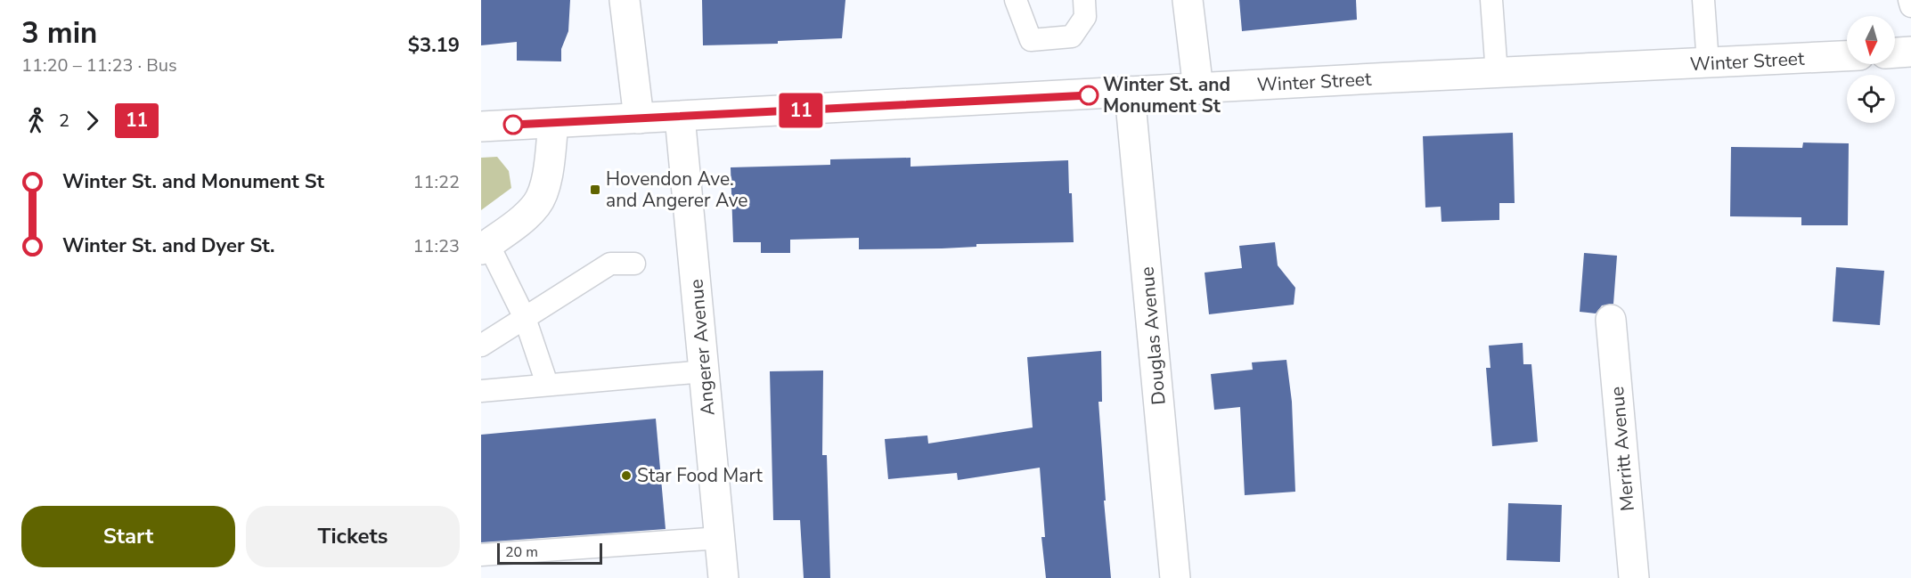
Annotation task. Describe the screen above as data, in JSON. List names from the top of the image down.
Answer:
{
  "streets": {
    "street": [
      "Winter Street",
      "Douglas Avenue",
      "Angerer Avenue",
      "Merritt Avenue"
    ]
  },
  "crossings": [
    ["Winter Street", "Douglas Avenue"],
    ["Winter Street", "Angerer Avenue"]
  ],
  "places": {
    "other": ["Winter St. and Monument St", "Star Food Mart"],
    "transit": ["Hovendon Ave. and Angerer Ave"]
  },
  "lines": ["bus line 11"],
  "scale_bar": "20 m",
  "north": "bottom",
  "page": {
    "heading": ["3 min", "11:20 – 11:23 · Bus", "$3.19"],
    "on_map": "11",
    "legs": ["2", "11"],
    "list": [
      {
        "name": "Winter St. and Monument St",
        "value": "11:22"
      },
      {
        "name": "Winter St. and Dyer St.",
        "value": "11:23"
      }
    ],
    "buttons": ["Start", "Tickets"],
    "scale": "20 m"
  }
}
